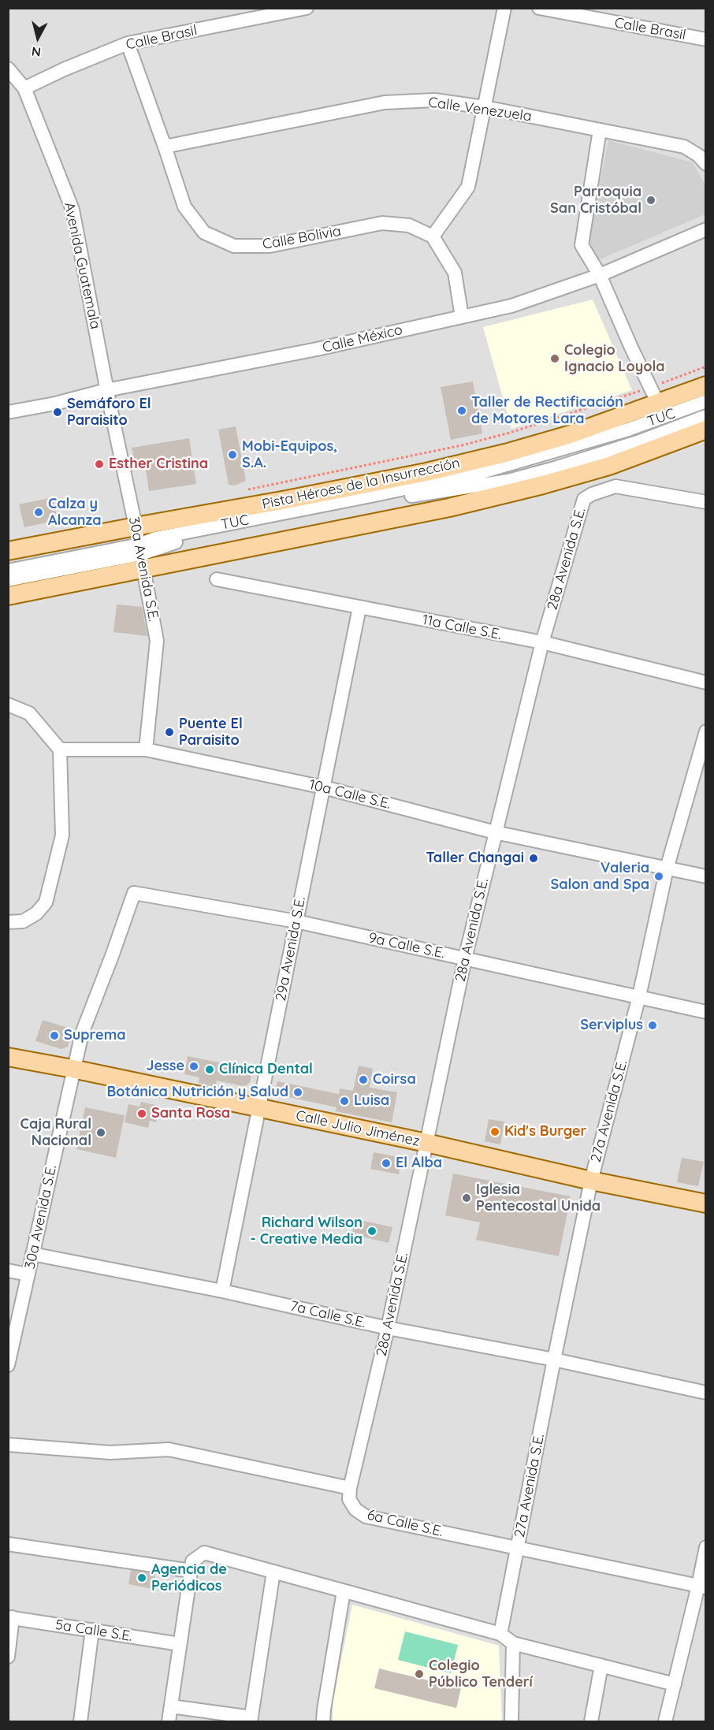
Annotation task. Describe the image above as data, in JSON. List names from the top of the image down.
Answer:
{
  "streets": {
    "main road": ["Pista Héroes de la Insurrección", "Calle Julio Jiménez"],
    "street": [
      "Calle Brasil",
      "Calle Venezuela",
      "Calle Bolivia",
      "Avenida Guatemala",
      "Calle México",
      "TUC",
      "28a Avenida S.E.",
      "30a Avenida S.E.",
      "11a Calle S.E.",
      "10a Calle S.E.",
      "9a Calle S.E.",
      "29a Avenida S.E.",
      "27a Avenida S.E.",
      "7a Calle S.E.",
      "6a Calle S.E.",
      "5a Calle S.E."
    ]
  },
  "crossings": [
    ["Calle Brasil", "Calle Bolivia"],
    ["Calle Brasil", "Avenida Guatemala"],
    ["Calle Venezuela", "Calle Bolivia"],
    ["Avenida Guatemala", "Calle México"],
    ["Avenida Guatemala", "30a Avenida S.E."],
    ["Calle México", "30a Avenida S.E."],
    ["TUC", "30a Avenida S.E."],
    ["Pista Héroes de la Insurrección", "30a Avenida S.E."],
    ["28a Avenida S.E.", "11a Calle S.E."],
    ["28a Avenida S.E.", "10a Calle S.E."],
    ["28a Avenida S.E.", "9a Calle S.E."],
    ["28a Avenida S.E.", "Calle Julio Jiménez"],
    ["28a Avenida S.E.", "7a Calle S.E."],
    ["28a Avenida S.E.", "6a Calle S.E."],
    ["30a Avenida S.E.", "10a Calle S.E."],
    ["30a Avenida S.E.", "9a Calle S.E."],
    ["30a Avenida S.E.", "Calle Julio Jiménez"],
    ["30a Avenida S.E.", "7a Calle S.E."],
    ["11a Calle S.E.", "29a Avenida S.E."],
    ["10a Calle S.E.", "29a Avenida S.E."],
    ["10a Calle S.E.", "27a Avenida S.E."],
    ["9a Calle S.E.", "29a Avenida S.E."],
    ["9a Calle S.E.", "27a Avenida S.E."],
    ["29a Avenida S.E.", "Calle Julio Jiménez"],
    ["29a Avenida S.E.", "7a Calle S.E."],
    ["27a Avenida S.E.", "Calle Julio Jiménez"],
    ["27a Avenida S.E.", "7a Calle S.E."],
    ["27a Avenida S.E.", "6a Calle S.E."]
  ],
  "places": [
    "Parroquia San Cristóbal",
    "Colegio Ignacio Loyola",
    "Taller de Rectificación de Motores Lara",
    "Semáforo El Paraisito",
    "Mobi-Equipos, S.A.",
    "Esther Cristina",
    "Calza y Alcanza",
    "Puente El Paraisito",
    "Taller Changai",
    "Valeria Salon and Spa",
    "Serviplus",
    "Suprema",
    "Jesse",
    "Clínica Dental",
    "Coirsa",
    "Botánica Nutrición y Salud",
    "Luisa",
    "Santa Rosa",
    "Kid's Burger",
    "Caja Rural Nacional",
    "El Alba",
    "Iglesia Pentecostal Unida",
    "Richard Wilson - Creative Media",
    "Agencia de Periódicos",
    "Colegio Público Tenderí"
  ],
  "north": "bottom"
}
